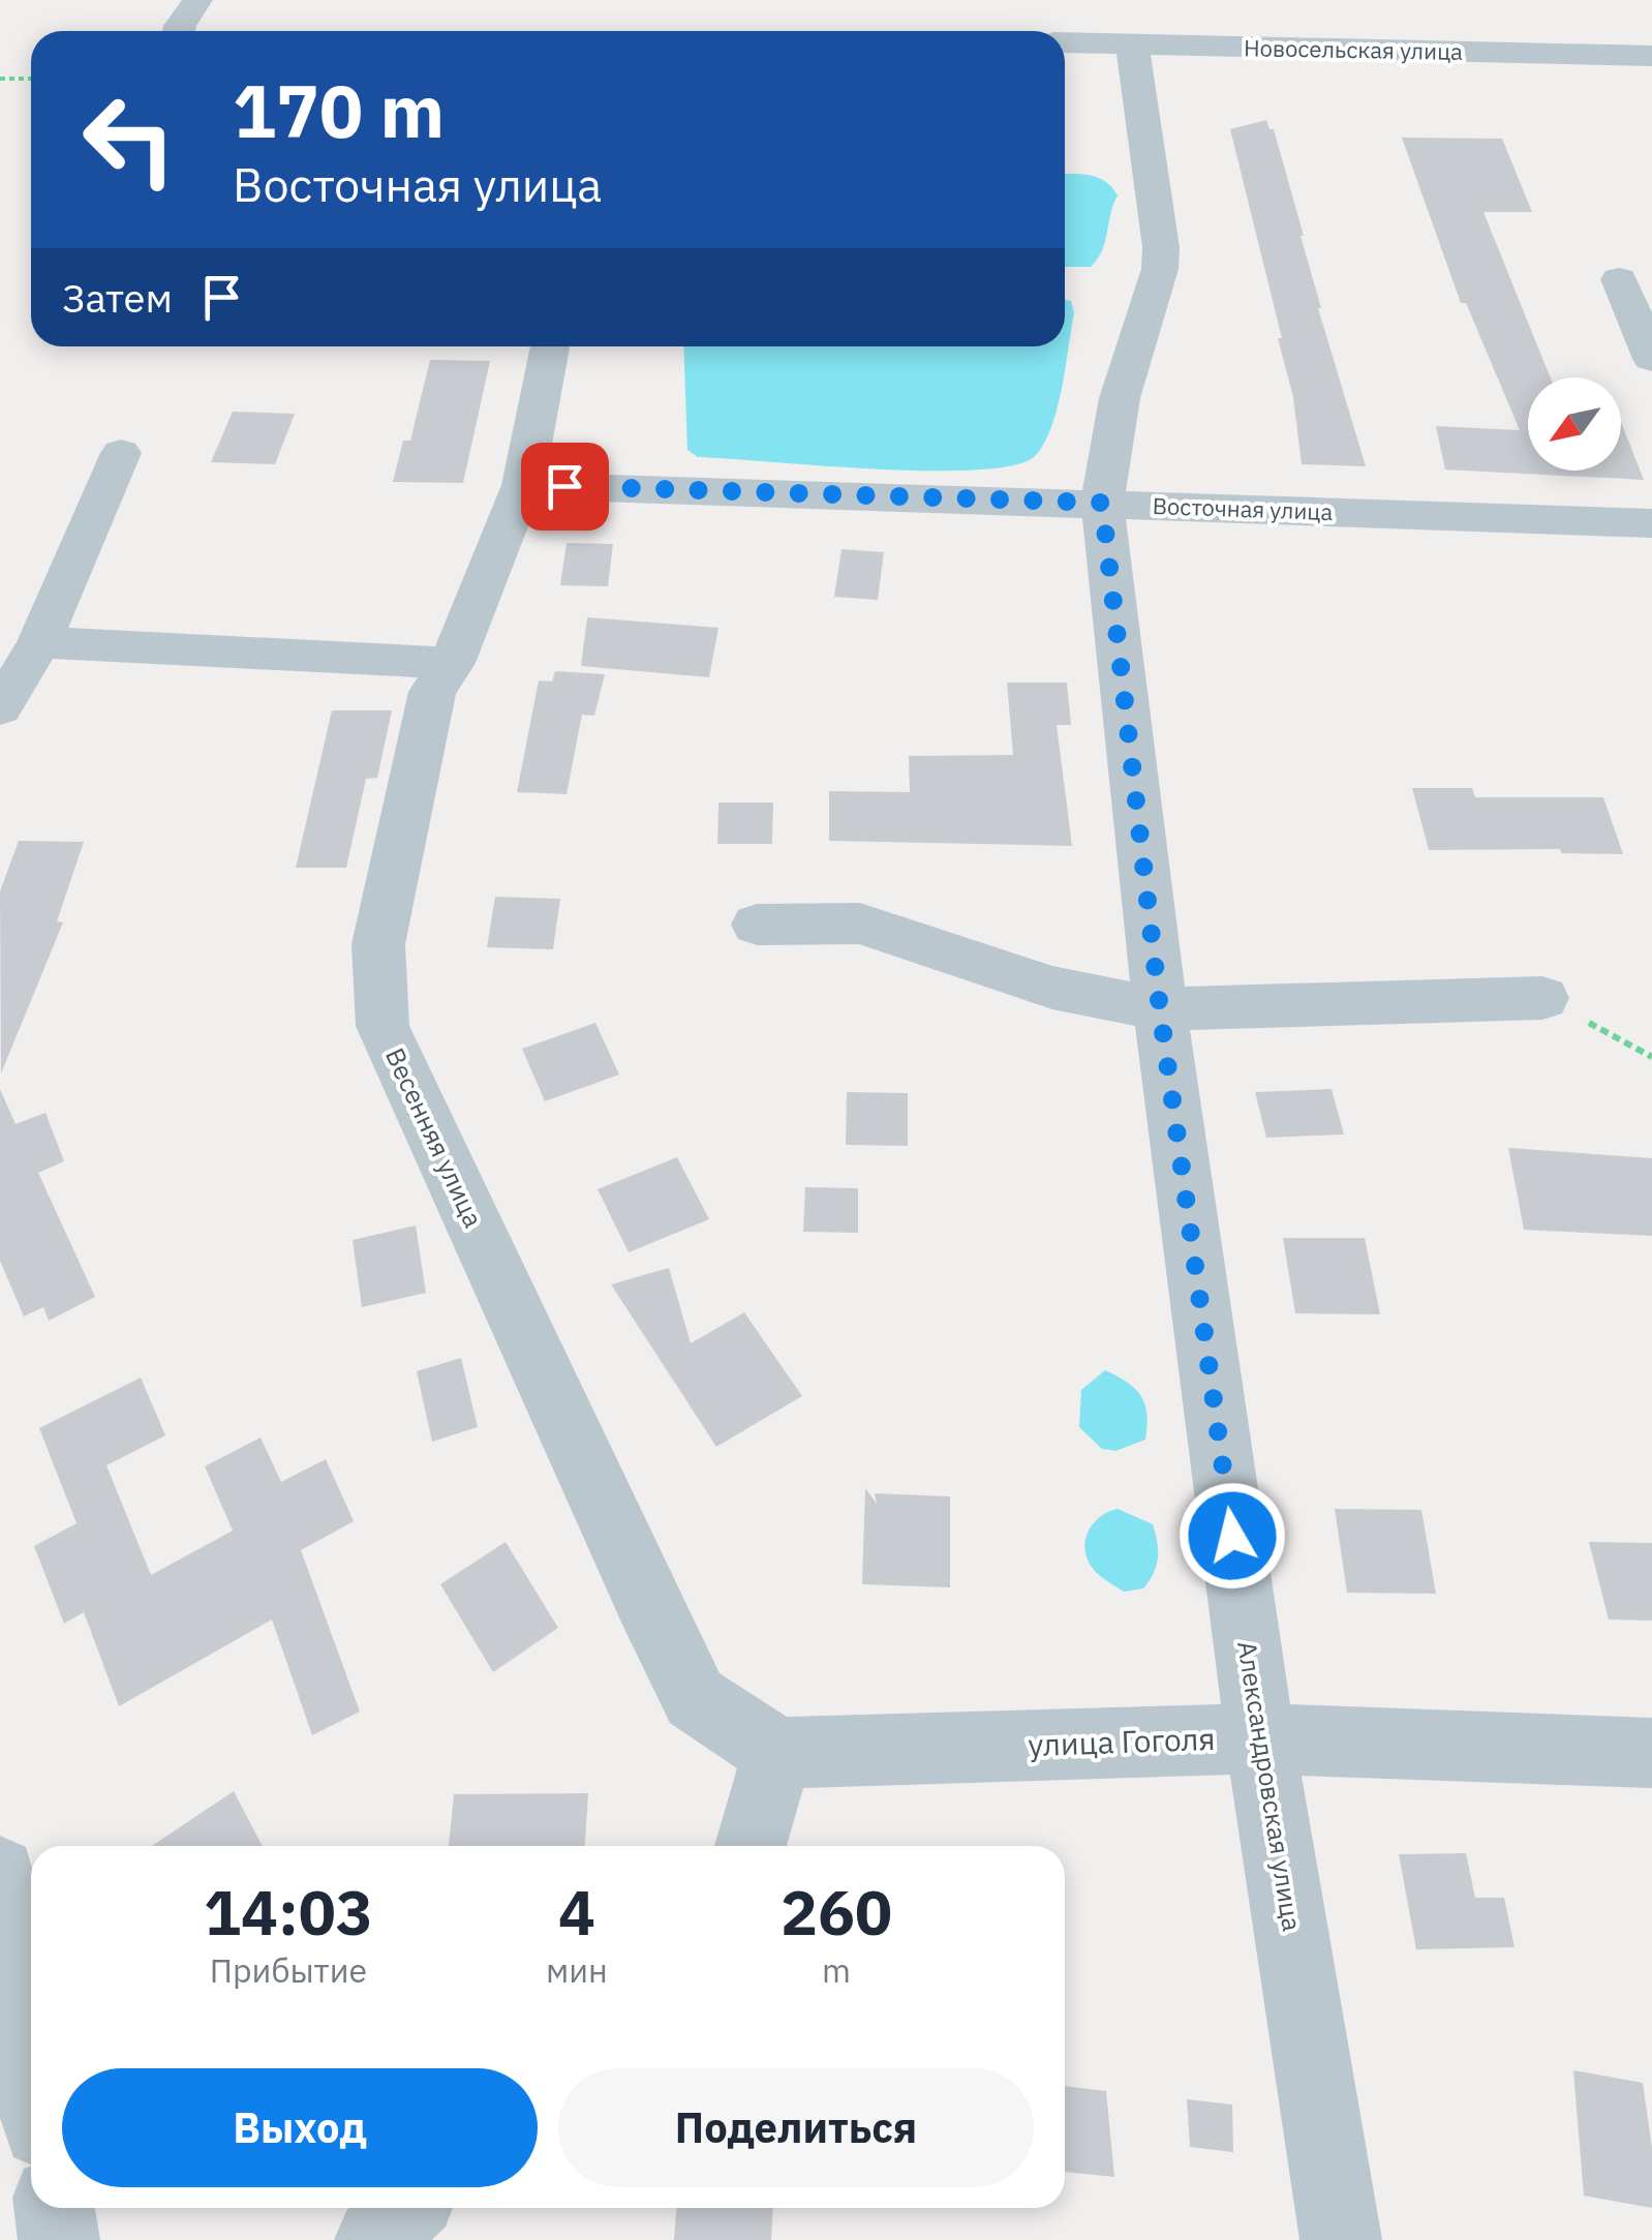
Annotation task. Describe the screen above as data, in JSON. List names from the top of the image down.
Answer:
{
  "streets": {
    "street": [
      "Новосельская улица",
      "Восточная улица",
      "Весенняя улица",
      "улица Гоголя",
      "Александровская улица"
    ]
  },
  "crossings": [
    ["Новосельская улица", "Александровская улица"],
    ["Восточная улица", "Весенняя улица"],
    ["Восточная улица", "Александровская улица"],
    ["Весенняя улица", "улица Гоголя"],
    ["улица Гоголя", "Александровская улица"]
  ],
  "north": "bottom left",
  "page": {
    "turn": ["170 m", "Восточная улица"],
    "then": "Затем",
    "eta": [
      "14:03",
      "Прибытие",
      "4",
      "мин",
      "260",
      "m"
    ],
    "buttons": ["Выход", "Поделиться"]
  }
}
